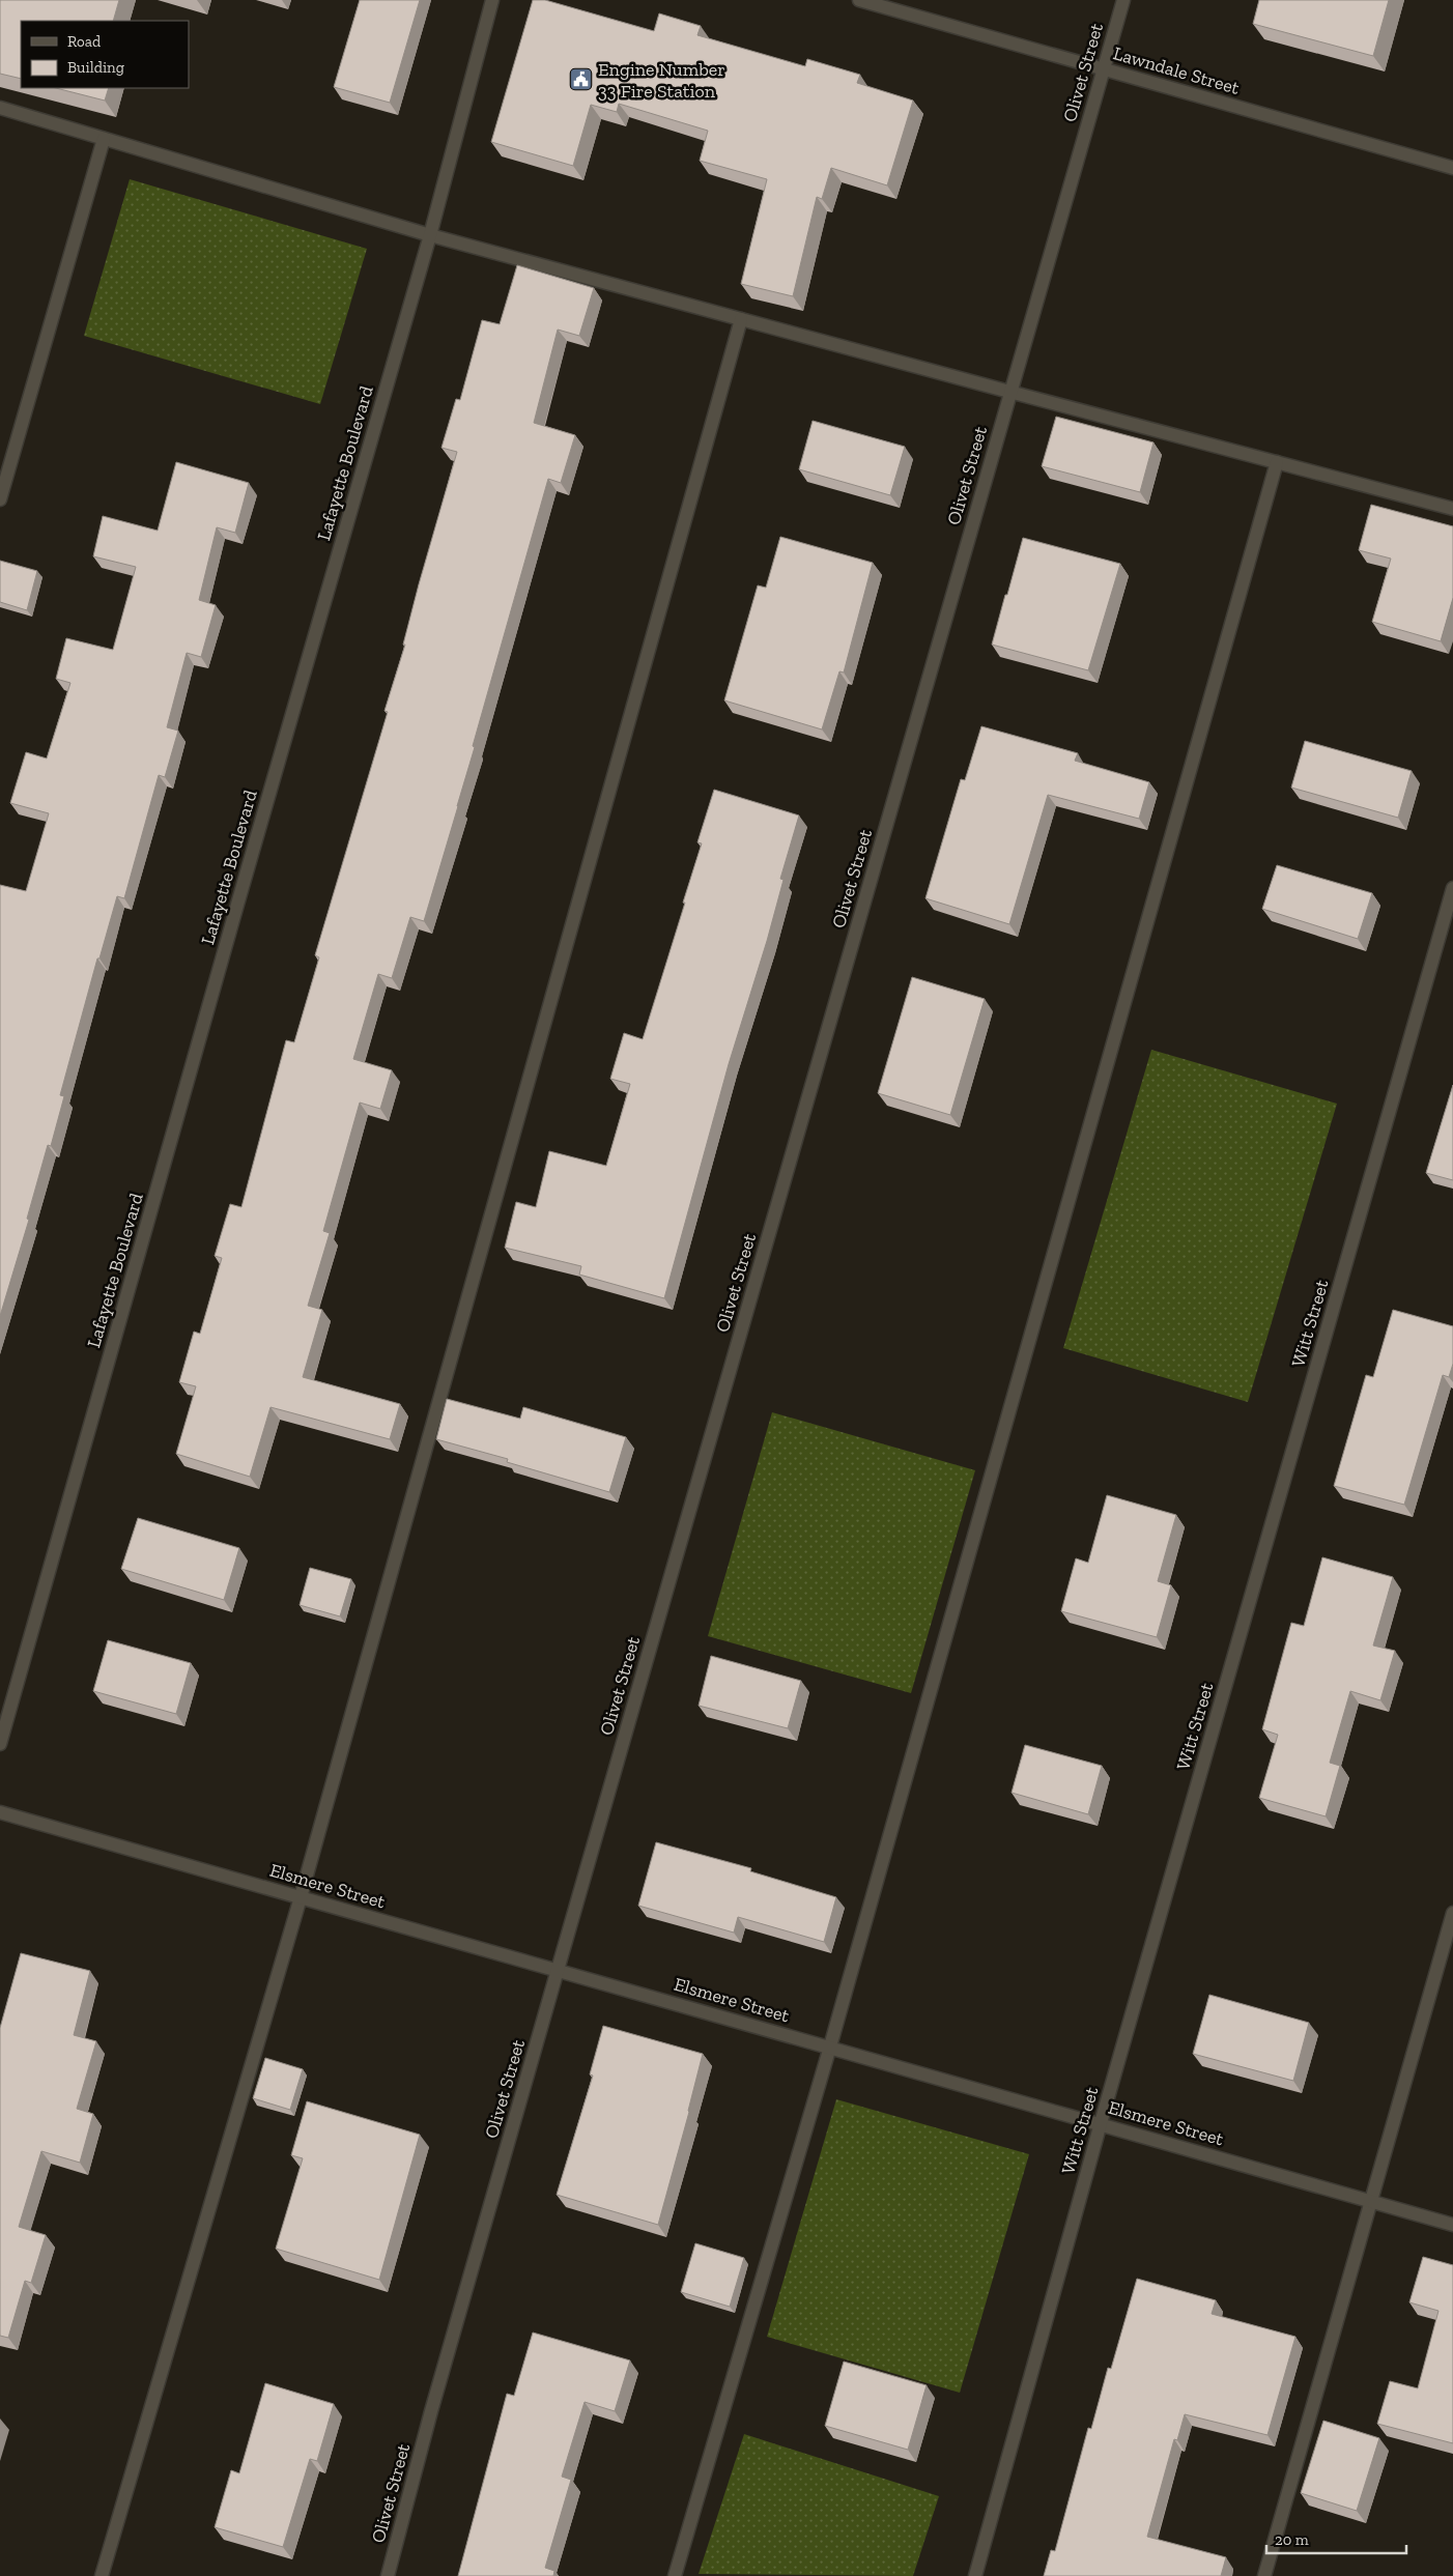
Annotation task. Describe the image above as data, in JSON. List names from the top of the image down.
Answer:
{
  "streets": {
    "street": [
      "Lawndale Street",
      "Olivet Street",
      "Lafayette Boulevard",
      "Witt Street",
      "Elsmere Street"
    ]
  },
  "crossings": [
    ["Lawndale Street", "Olivet Street"],
    ["Olivet Street", "Elsmere Street"],
    ["Witt Street", "Elsmere Street"]
  ],
  "places": {
    "public building": ["Engine Number 33 Fire Station"]
  },
  "legend": ["Road", "Building"],
  "scale_bar": "20 m"
}
